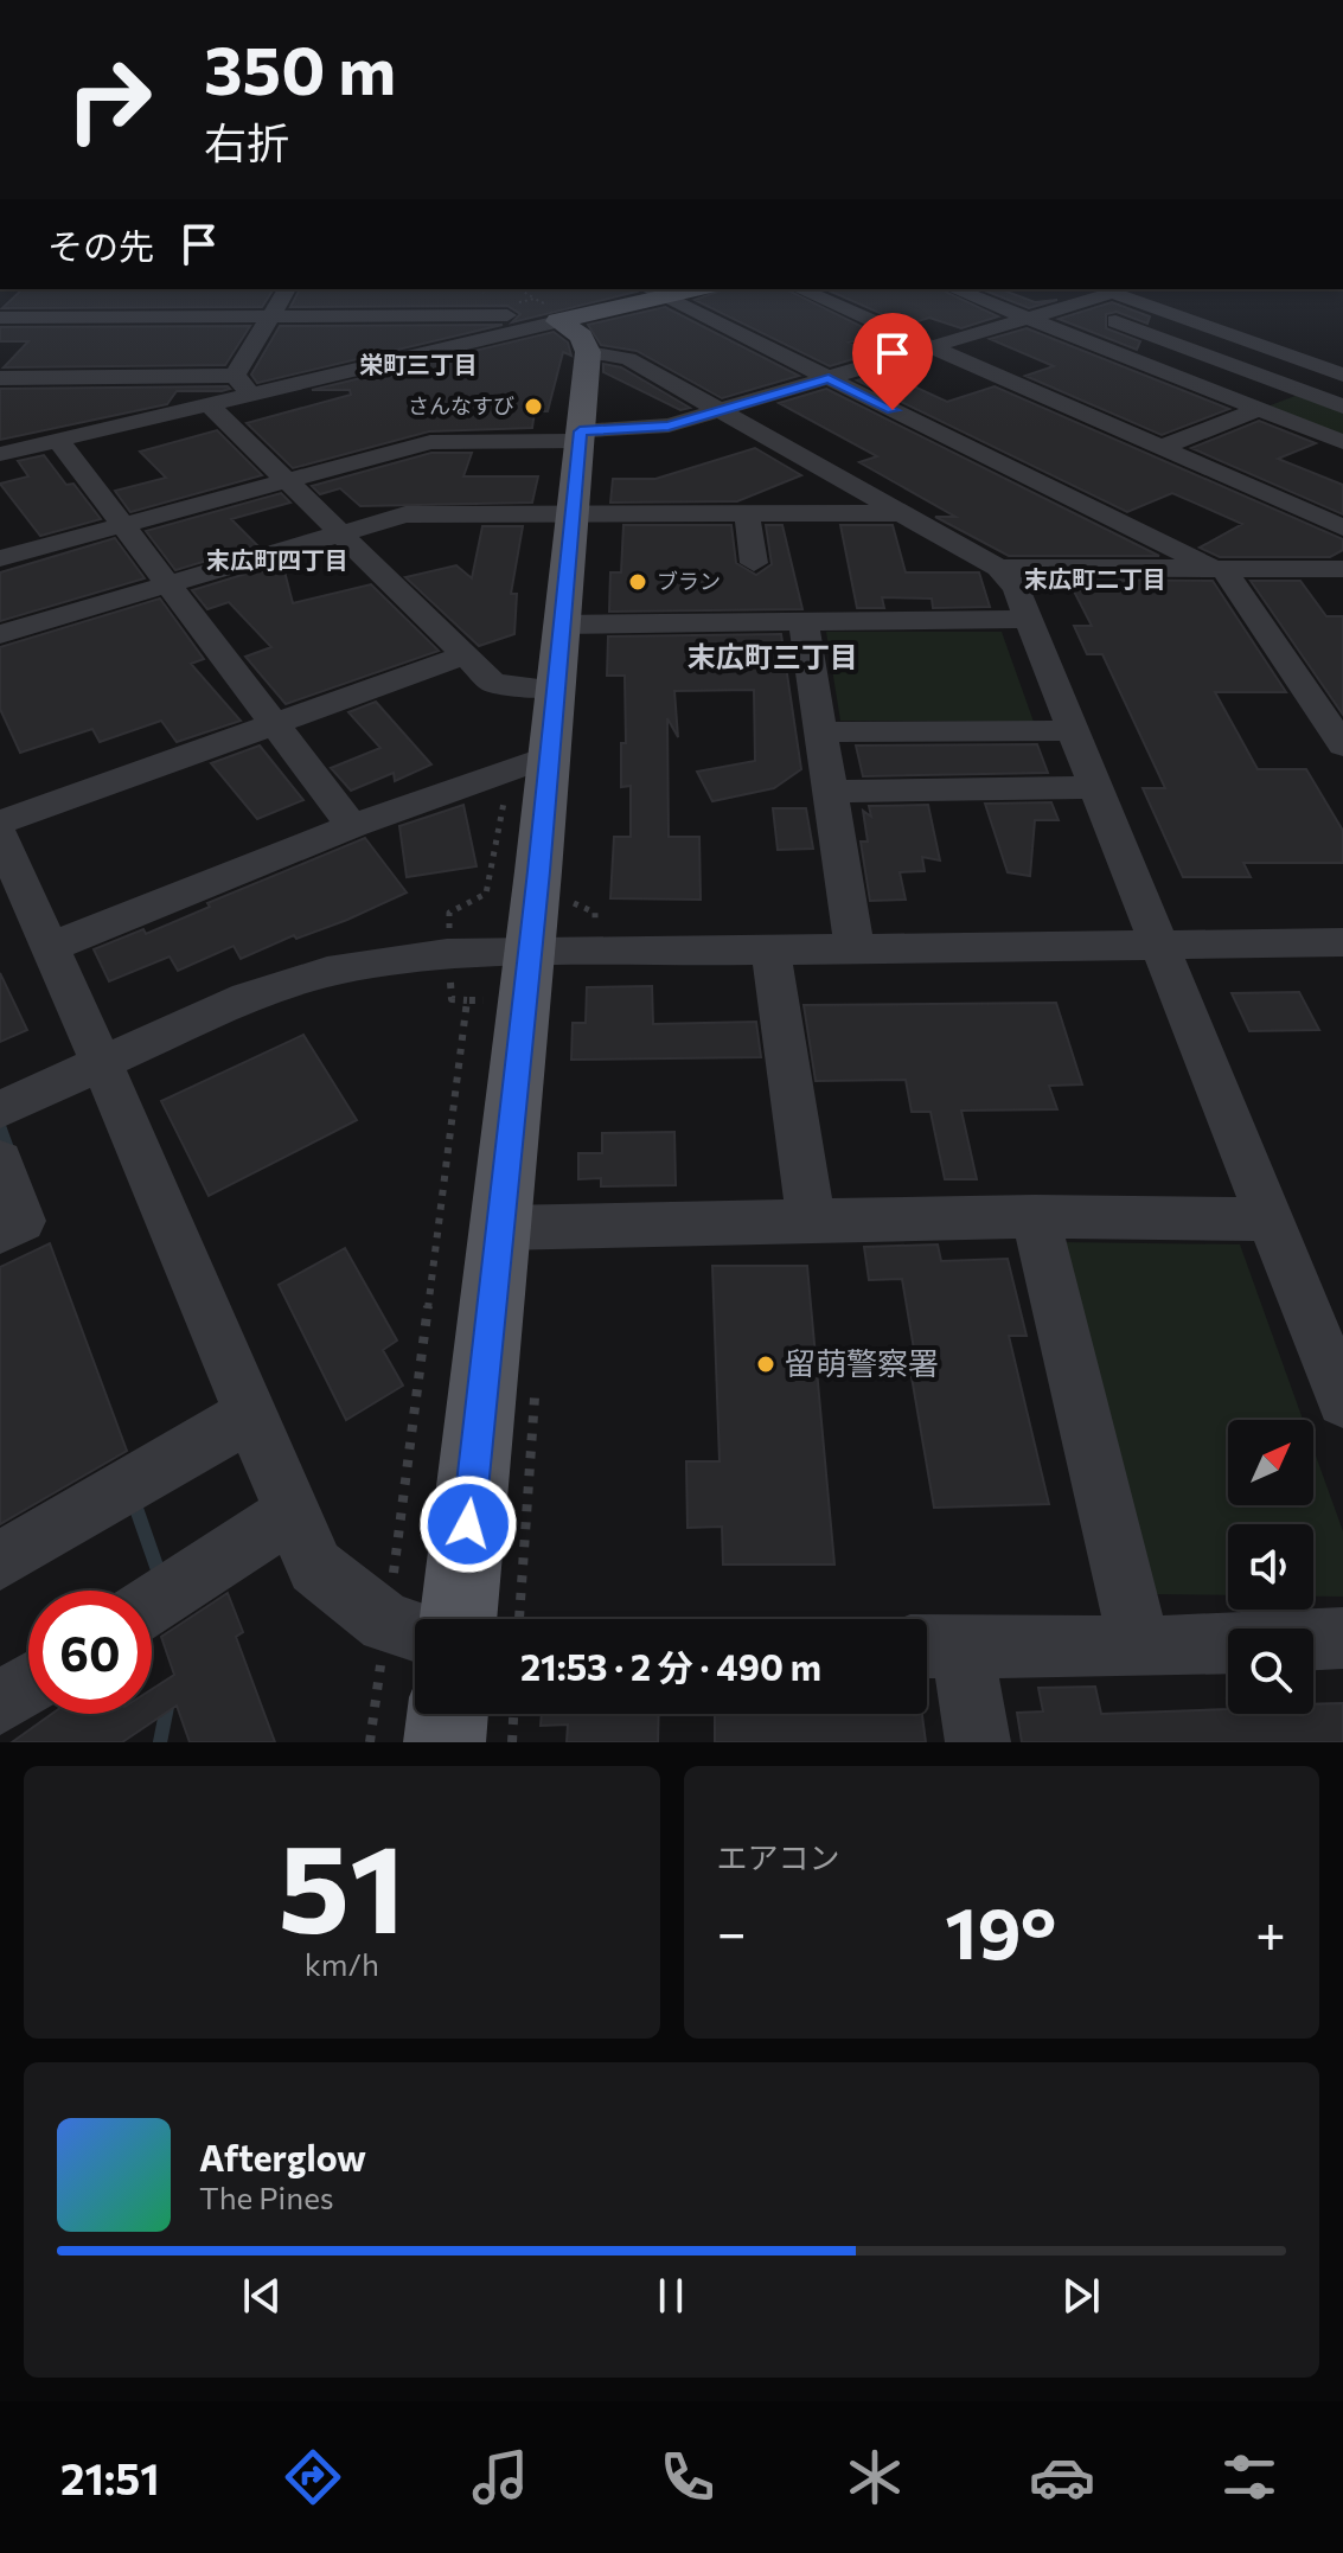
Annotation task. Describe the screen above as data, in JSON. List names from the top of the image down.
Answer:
{
  "districts": [
    "栄町三丁目",
    "末広町四丁目",
    "末広町二丁目",
    "末広町三丁目"
  ],
  "places": ["さんなすび", "ブラン", "留萌警察署"],
  "north": "top right",
  "page": {
    "turn": ["350 m", "右折"],
    "then": "その先",
    "limit": "60",
    "trip": "21:53 · 2 分 · 490 m",
    "tile": [
      ["51", "km/h"],
      "エアコン"
    ],
    "heat": ["−", "19°", "+"],
    "song": ["Afterglow", "The Pines"],
    "tabs": "21:51"
  }
}
